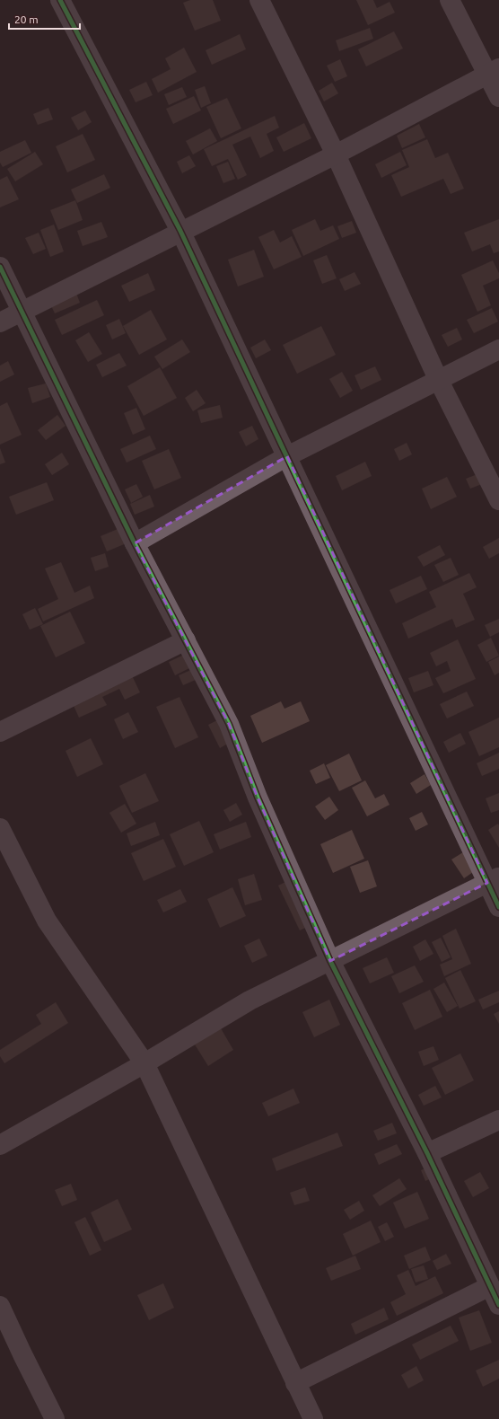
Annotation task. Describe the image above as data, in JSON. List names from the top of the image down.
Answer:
{
  "scale_bar": "20 m"
}
